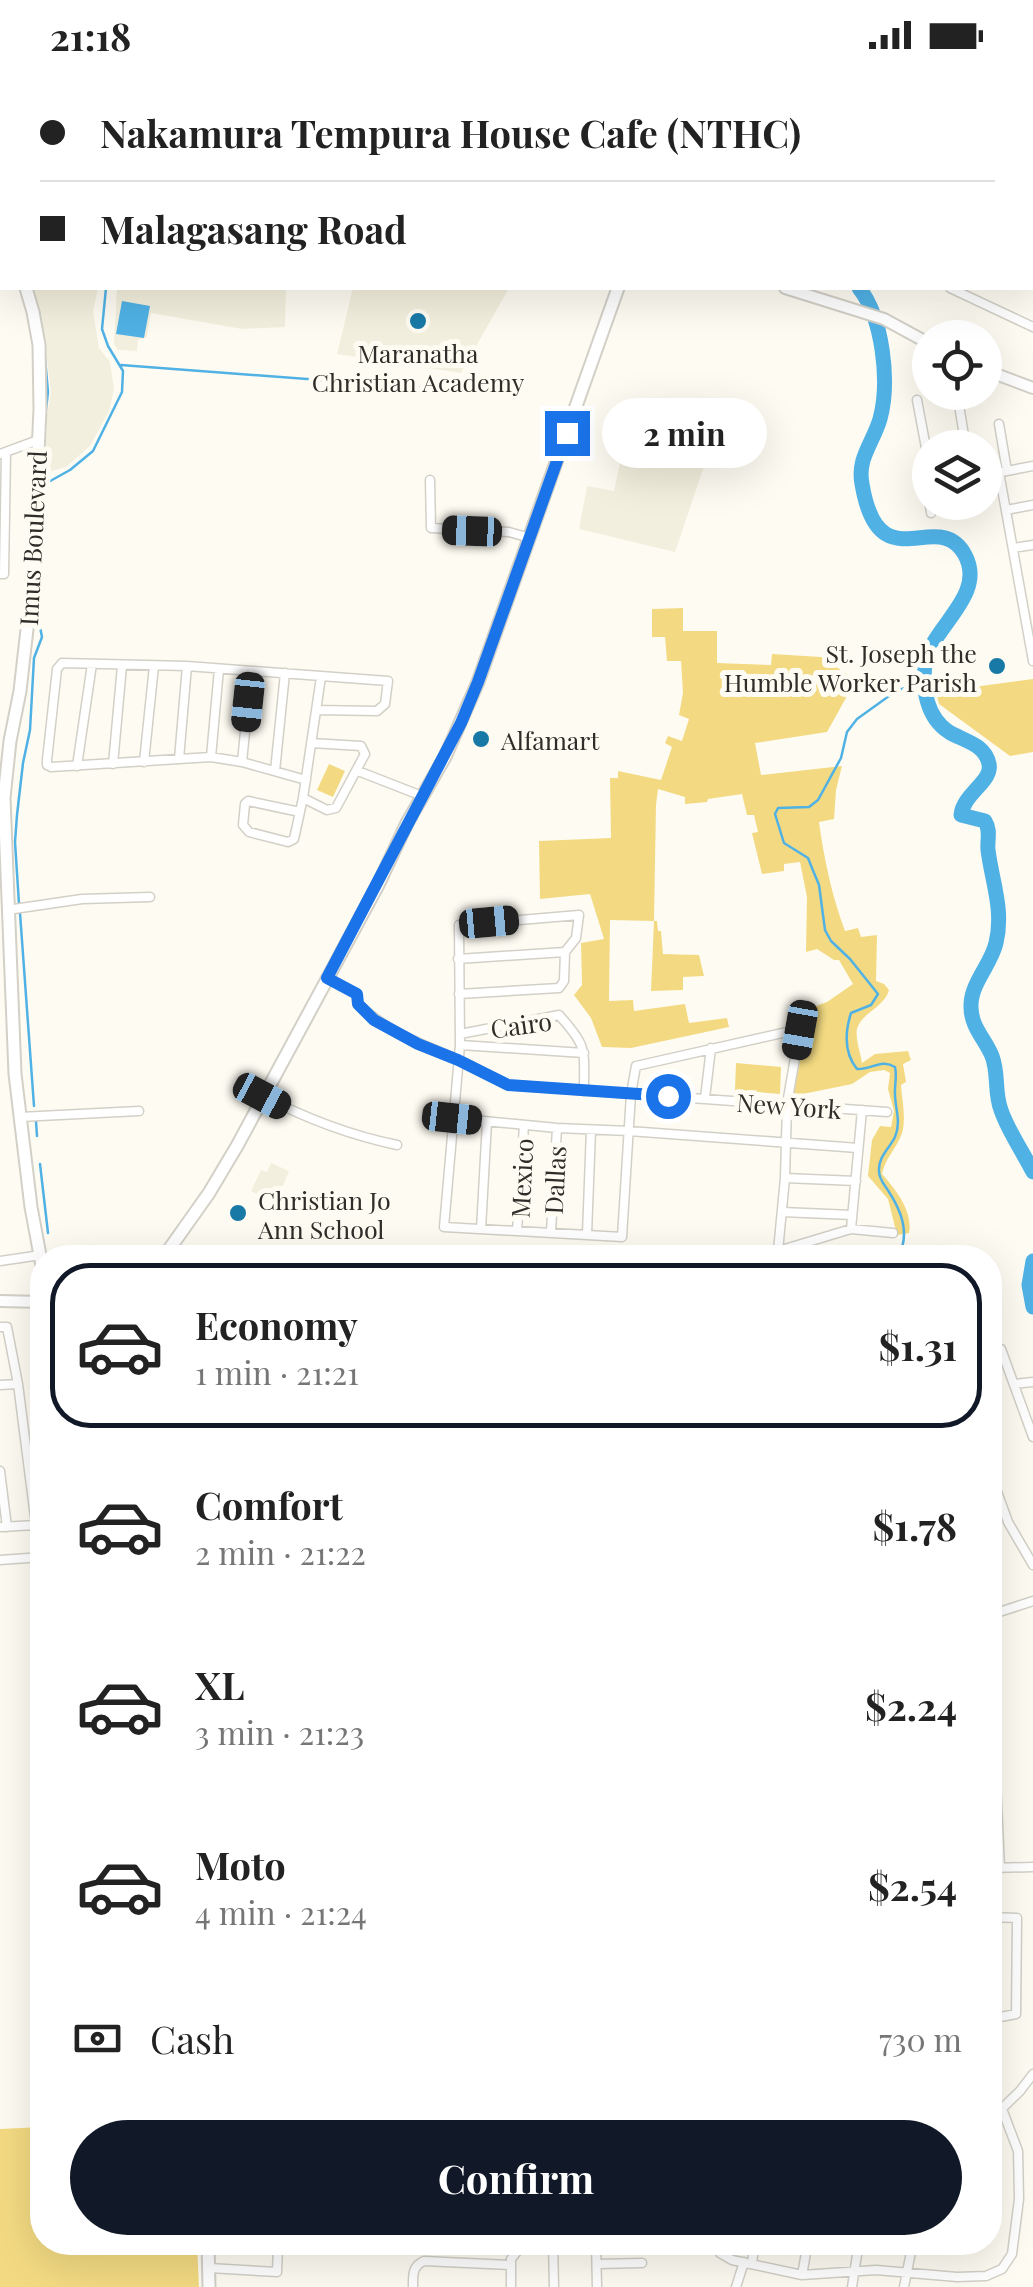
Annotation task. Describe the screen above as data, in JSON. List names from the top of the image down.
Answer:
{
  "streets": {
    "main road": ["Imus Boulevard"],
    "street": [
      "Cairo",
      "New York",
      "Mexico",
      "Dallas"
    ]
  },
  "crossings": [
    ["Cairo", "New York"]
  ],
  "places": [
    "Maranatha Christian Academy",
    "St. Joseph the Humble Worker Parish",
    "Alfamart",
    "Christian Jo Ann School"
  ],
  "page": {
    "status": "21:18",
    "banner": ["Nakamura Tempura House Cafe (NTHC)", "Malagasang Road"],
    "bubble": "2 min",
    "list": [
      {
        "name": "Economy",
        "note": "1 min · 21:21",
        "value": "$1.31"
      },
      {
        "name": "Comfort",
        "note": "2 min · 21:22",
        "value": "$1.78"
      },
      {
        "name": "XL",
        "note": "3 min · 21:23",
        "value": "$2.24"
      },
      {
        "name": "Moto",
        "note": "4 min · 21:24",
        "value": "$2.54"
      }
    ],
    "pay": ["Cash", "730 m"],
    "buttons": "Confirm"
  }
}
